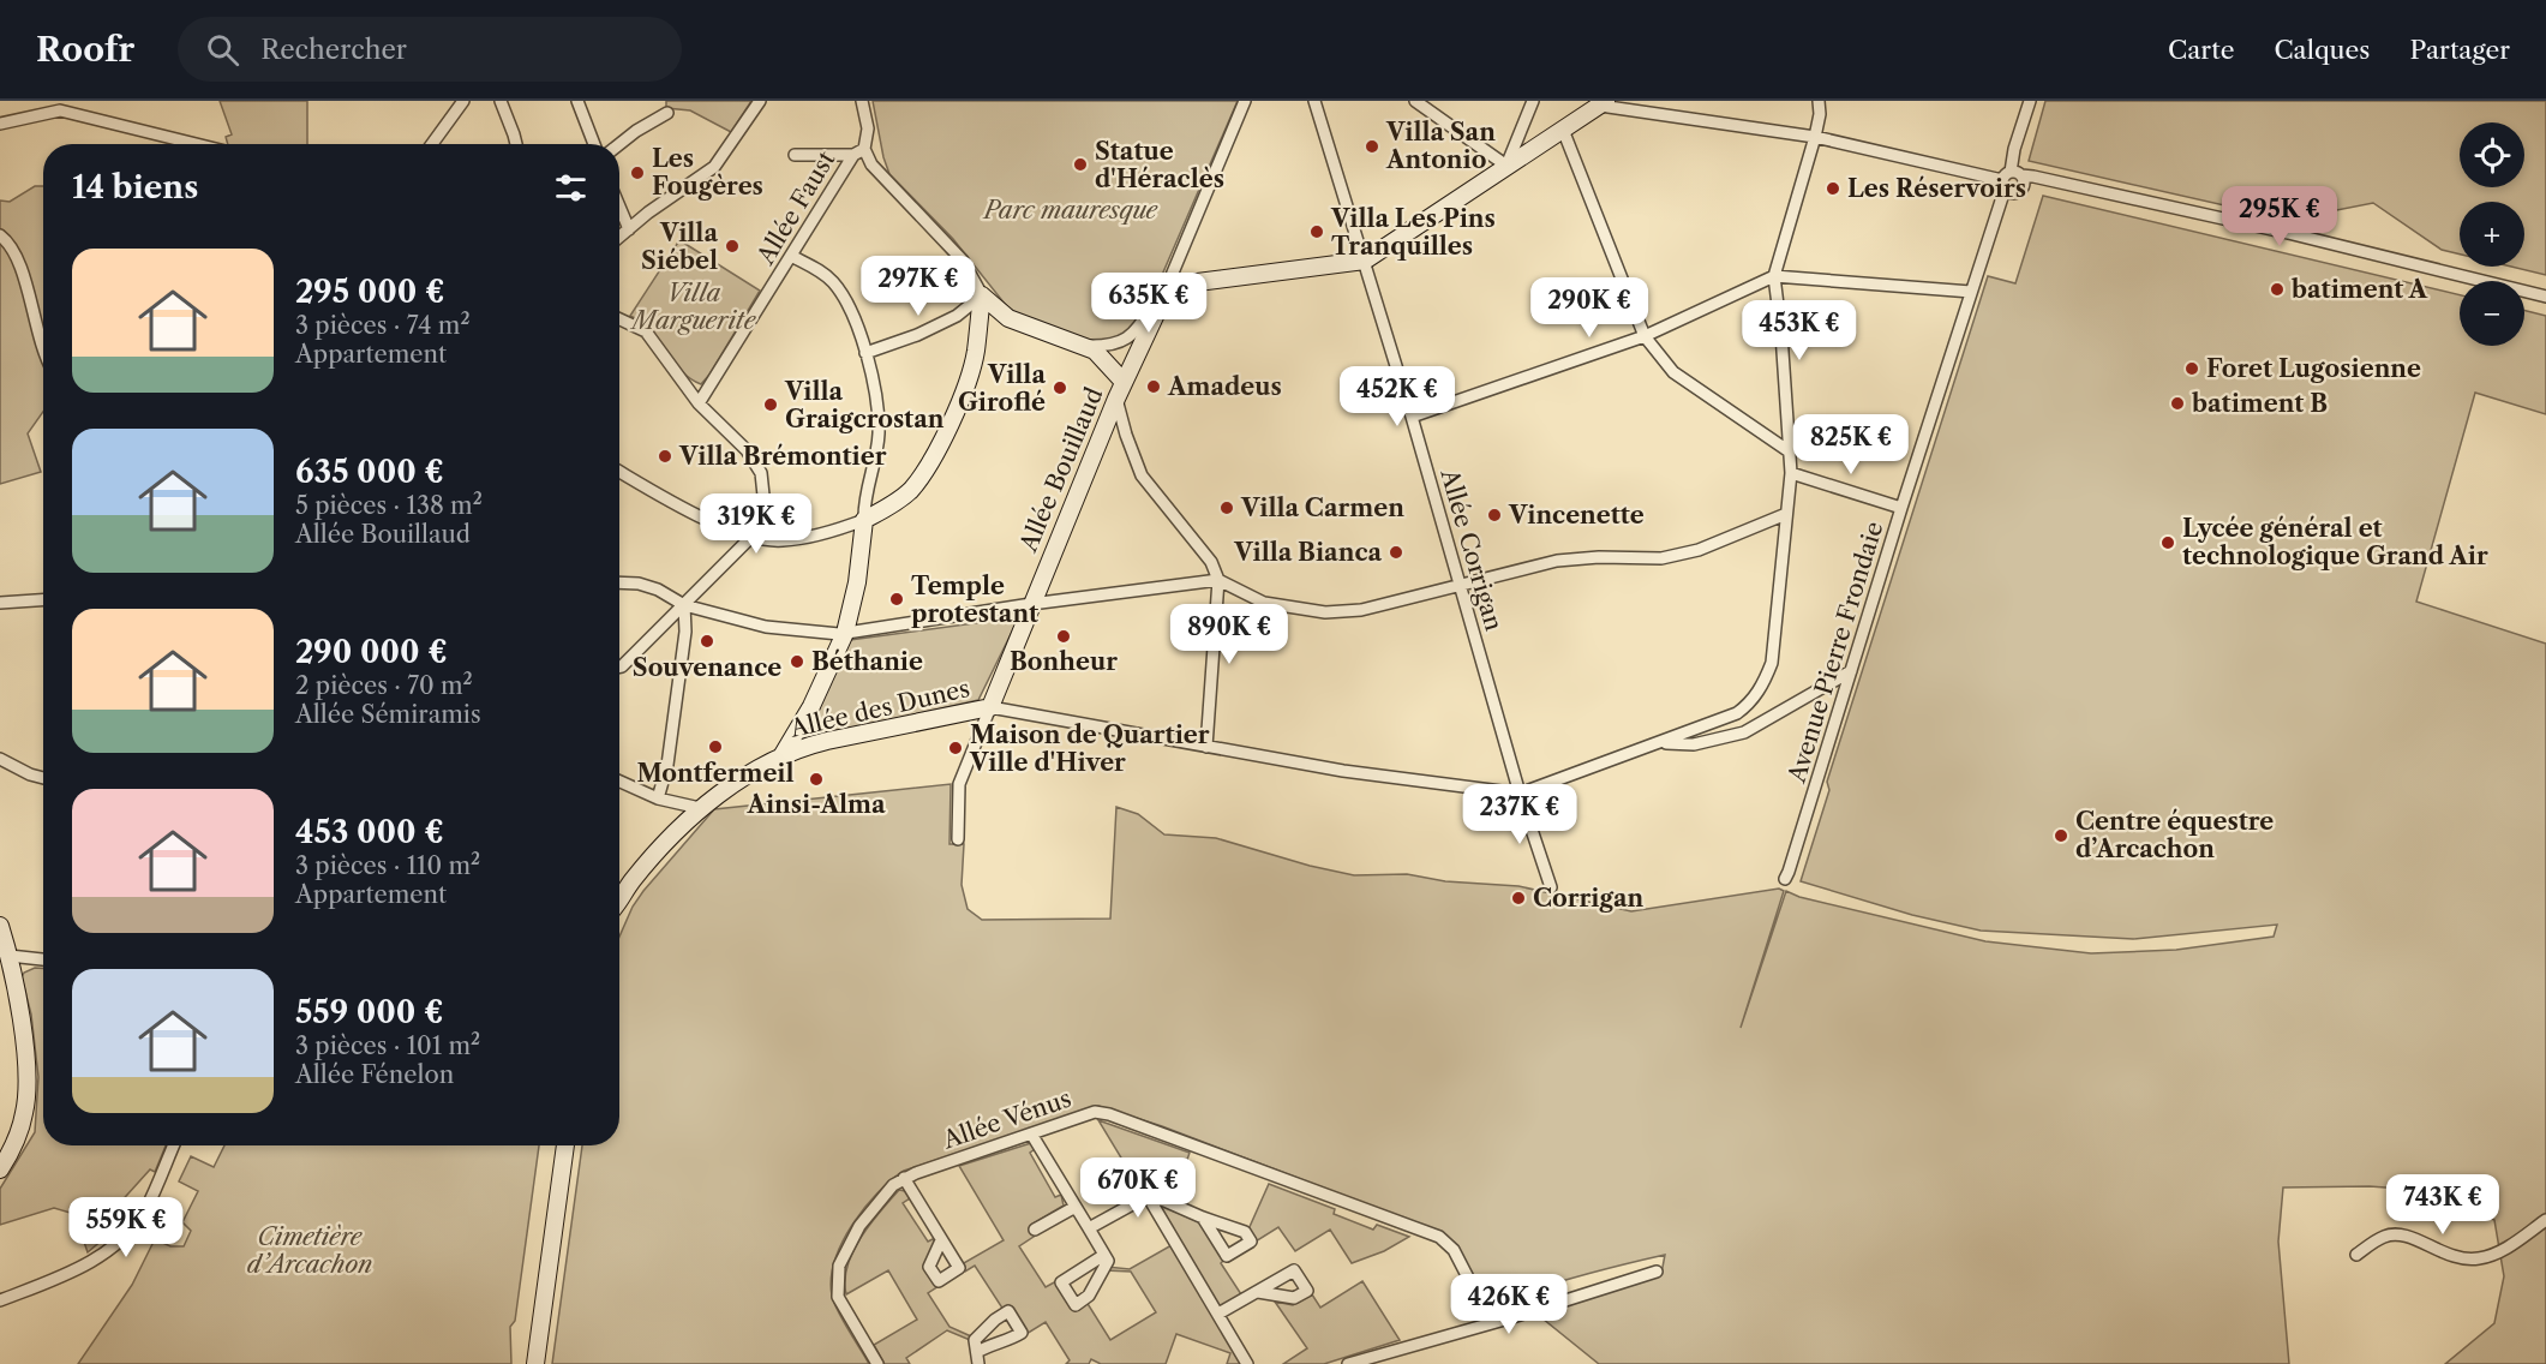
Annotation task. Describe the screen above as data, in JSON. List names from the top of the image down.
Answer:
{
  "streets": {
    "street": [
      "Allée Faust",
      "Allée Bouillaud",
      "Allée Corrigan",
      "Avenue Pierre Frondaie",
      "Allée des Dunes",
      "Allée Vénus"
    ]
  },
  "crossings": [
    ["Allée Bouillaud", "Allée des Dunes"],
    ["Allée Corrigan", "Allée des Dunes"]
  ],
  "parks": ["Parc mauresque", "Villa Marguerite", "Cimetière d’Arcachon"],
  "places": [
    "Villa San Antonio",
    "Statue d'Héraclès",
    "Les Fougères",
    "Les Réservoirs",
    "Villa Les Pins Tranquilles",
    "Villa Siébel",
    "batiment A",
    "Foret Lugosienne",
    "Amadeus",
    "Villa Giroflé",
    "batiment B",
    "Villa Graigcrostan",
    "Villa Brémontier",
    "Villa Carmen",
    "Vincenette",
    "Lycée général et technologique Grand Air",
    "Villa Bianca",
    "Temple protestant",
    "Bonheur",
    "Souvenance",
    "Béthanie",
    "Montfermeil",
    "Maison de Quartier Ville d'Hiver",
    "Ainsi-Alma",
    "Centre équestre d’Arcachon",
    "Corrigan"
  ],
  "page": {
    "header": "Roofr",
    "search": "Rechercher",
    "nav": ["Carte", "Calques", "Partager"],
    "map_buttons": ["+", "−"],
    "heading": "14 biens",
    "price": [
      "295K €",
      "297K €",
      "635K €",
      "290K €",
      "453K €",
      "452K €",
      "825K €",
      "319K €",
      "890K €",
      "237K €",
      "670K €",
      "743K €",
      "559K €",
      "426K €"
    ],
    "list": [
      {
        "name": "295 000 €",
        "note": "3 pièces · 74 m² · Appartement"
      },
      {
        "name": "635 000 €",
        "note": "5 pièces · 138 m² · Allée Bouillaud"
      },
      {
        "name": "290 000 €",
        "note": "2 pièces · 70 m² · Allée Sémiramis"
      },
      {
        "name": "453 000 €",
        "note": "3 pièces · 110 m² · Appartement"
      },
      {
        "name": "559 000 €",
        "note": "3 pièces · 101 m² · Allée Fénelon"
      }
    ]
  }
}
